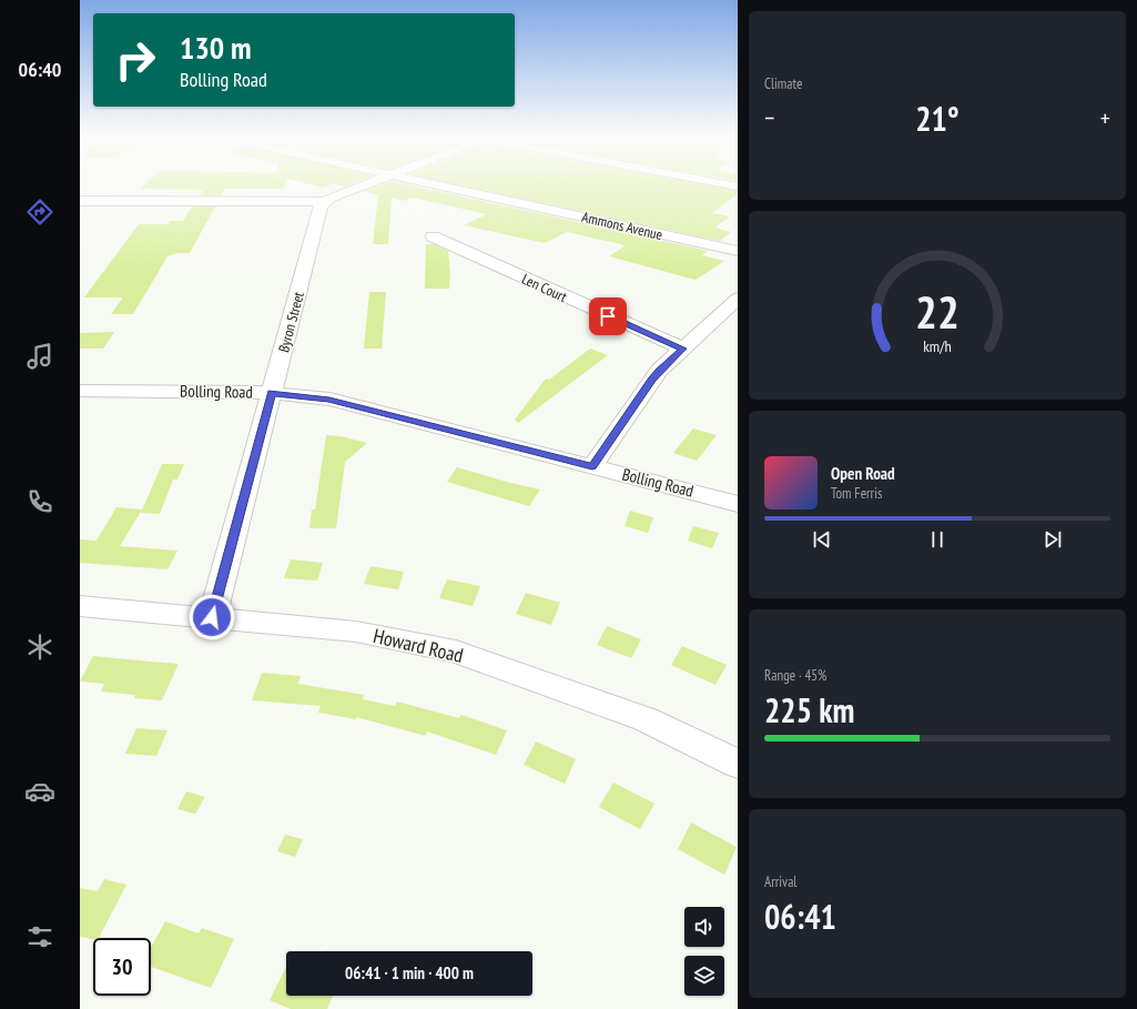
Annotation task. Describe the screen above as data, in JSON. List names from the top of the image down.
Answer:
{
  "streets": {
    "street": [
      "Ammons Avenue",
      "Len Court",
      "Byron Street",
      "Bolling Road",
      "Howard Road"
    ]
  },
  "crossings": [
    ["Byron Street", "Bolling Road"],
    ["Byron Street", "Howard Road"]
  ],
  "page": {
    "tabs": "06:40",
    "tile": [
      "Climate",
      ["Range · 45%", "225 km"],
      ["Arrival", "06:41"]
    ],
    "turn": ["130 m", "Bolling Road"],
    "heat": ["−", "21°", "+"],
    "song": ["Open Road", "Tom Ferris"],
    "limit": "30",
    "trip": "06:41 · 1 min · 400 m",
    "gauge": ["22", "km/h"]
  }
}
